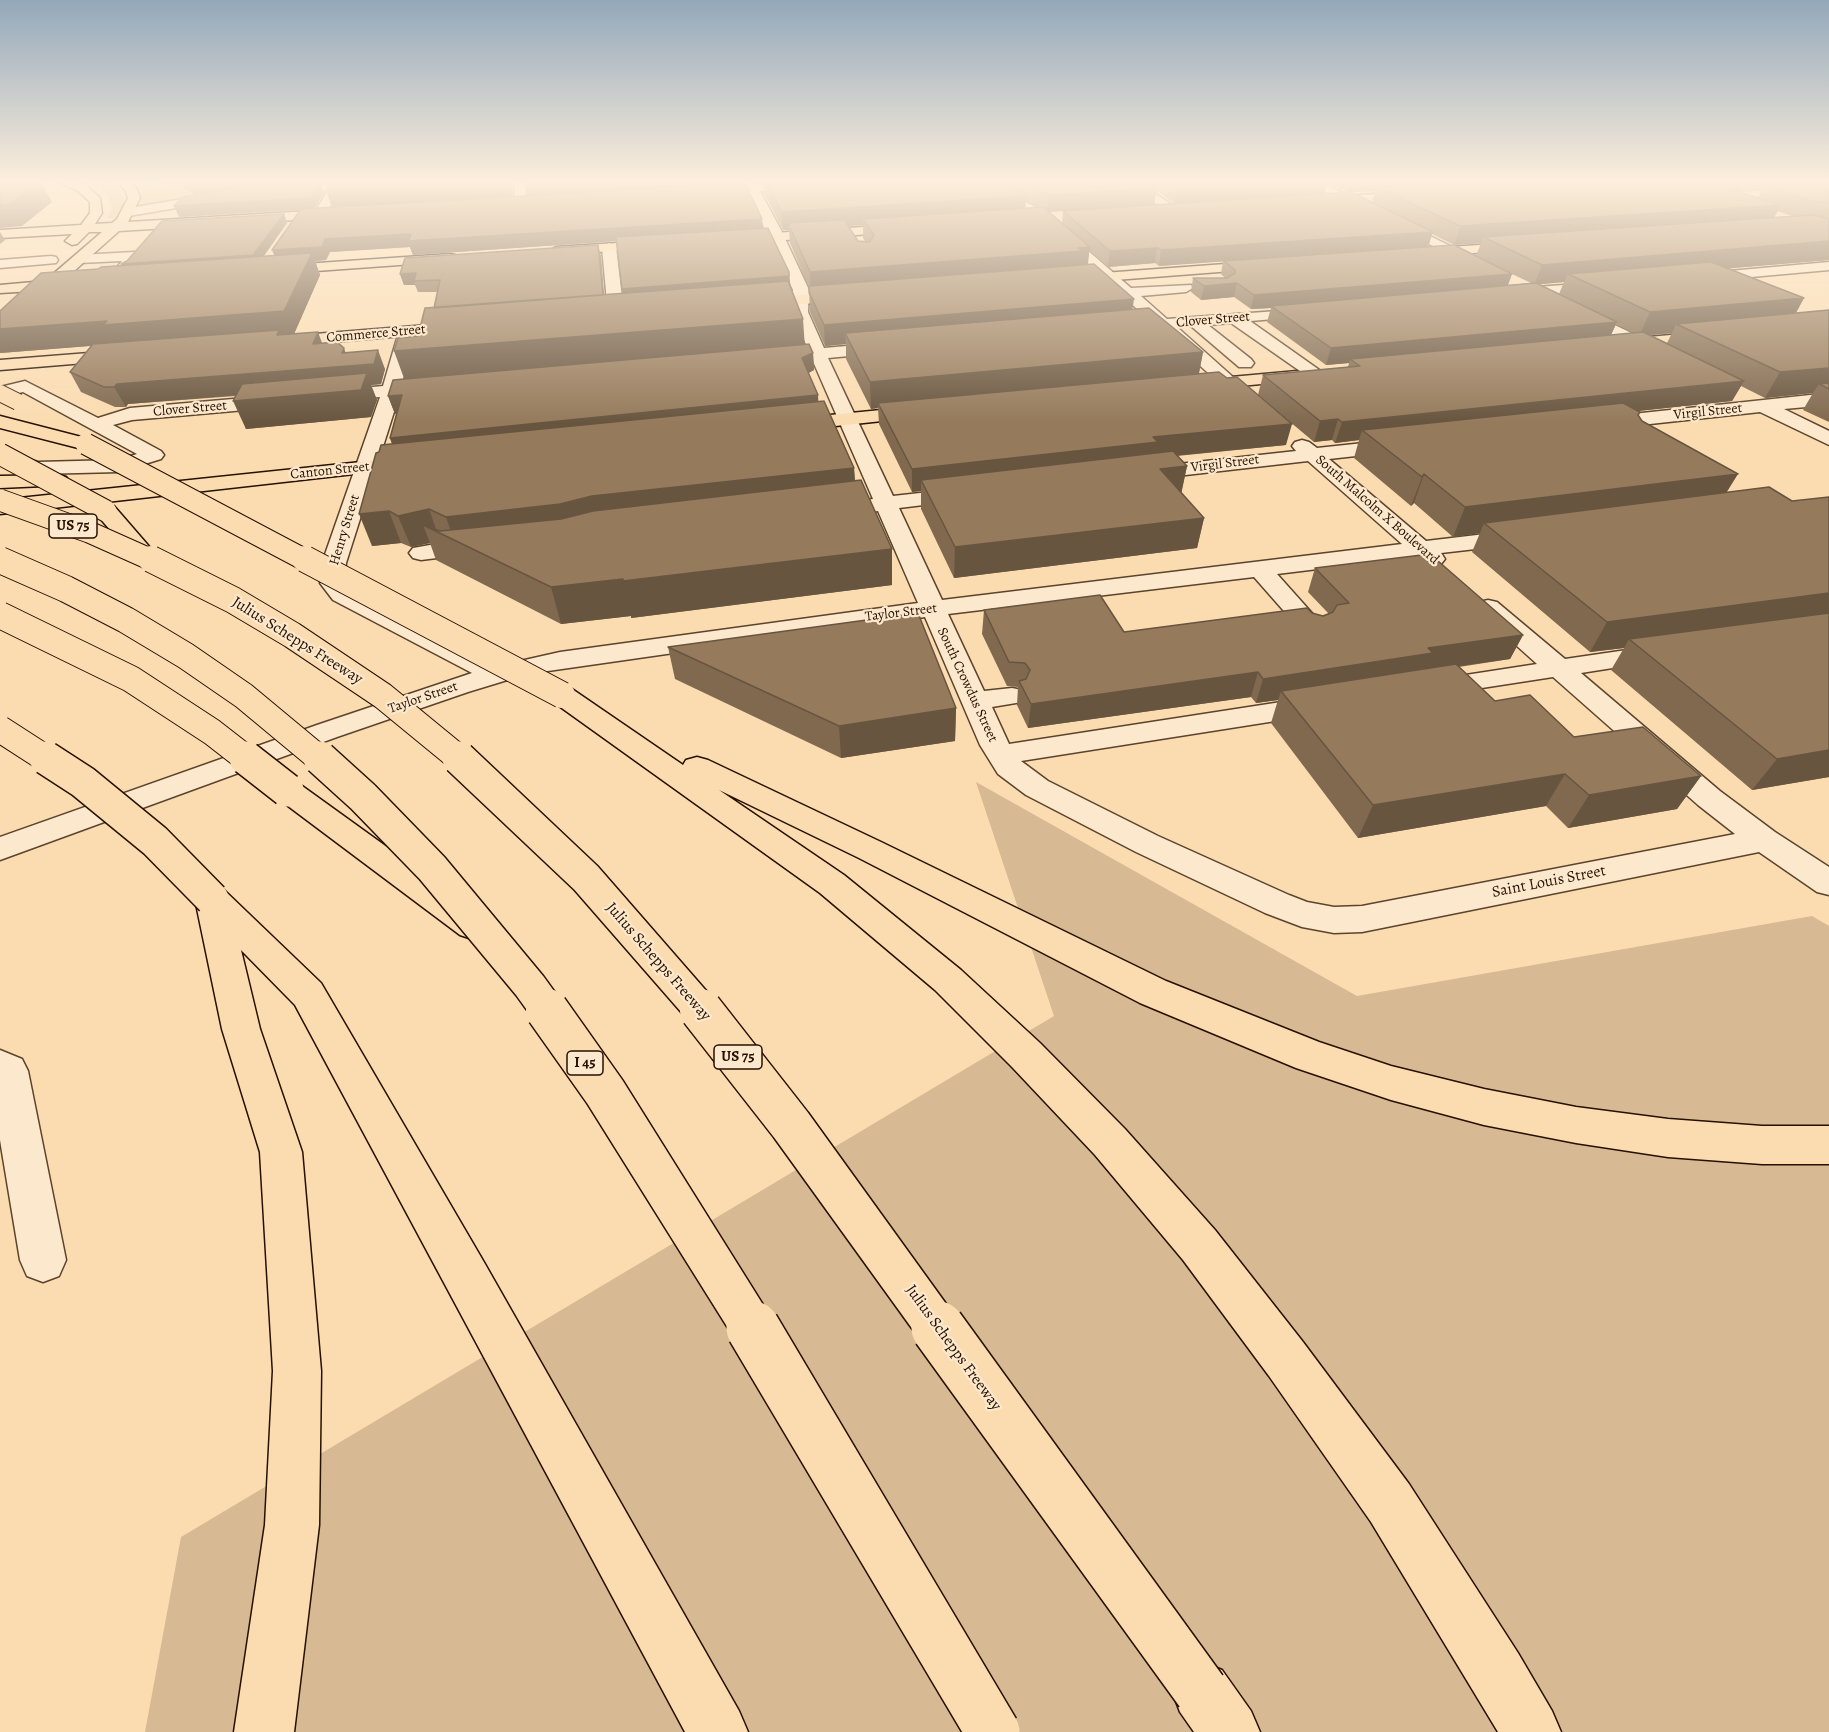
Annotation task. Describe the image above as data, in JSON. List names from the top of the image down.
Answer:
{
  "streets": {
    "main road": [
      "Commerce Street",
      "Canton Street",
      "US 75",
      "Julius Schepps Freeway",
      "I 45"
    ],
    "street": [
      "Clover Street",
      "Virgil Street",
      "South Malcolm X Boulevard",
      "Henry Street",
      "Taylor Street",
      "South Crowdus Street",
      "Saint Louis Street"
    ]
  },
  "crossings": [
    ["Clover Street", "South Malcolm X Boulevard"],
    ["Clover Street", "Henry Street"],
    ["Commerce Street", "Henry Street"],
    ["Virgil Street", "South Malcolm X Boulevard"],
    ["Canton Street", "Henry Street"],
    ["South Malcolm X Boulevard", "Taylor Street"],
    ["Henry Street", "Taylor Street"],
    ["Taylor Street", "South Crowdus Street"],
    ["South Crowdus Street", "Saint Louis Street"]
  ]
}
